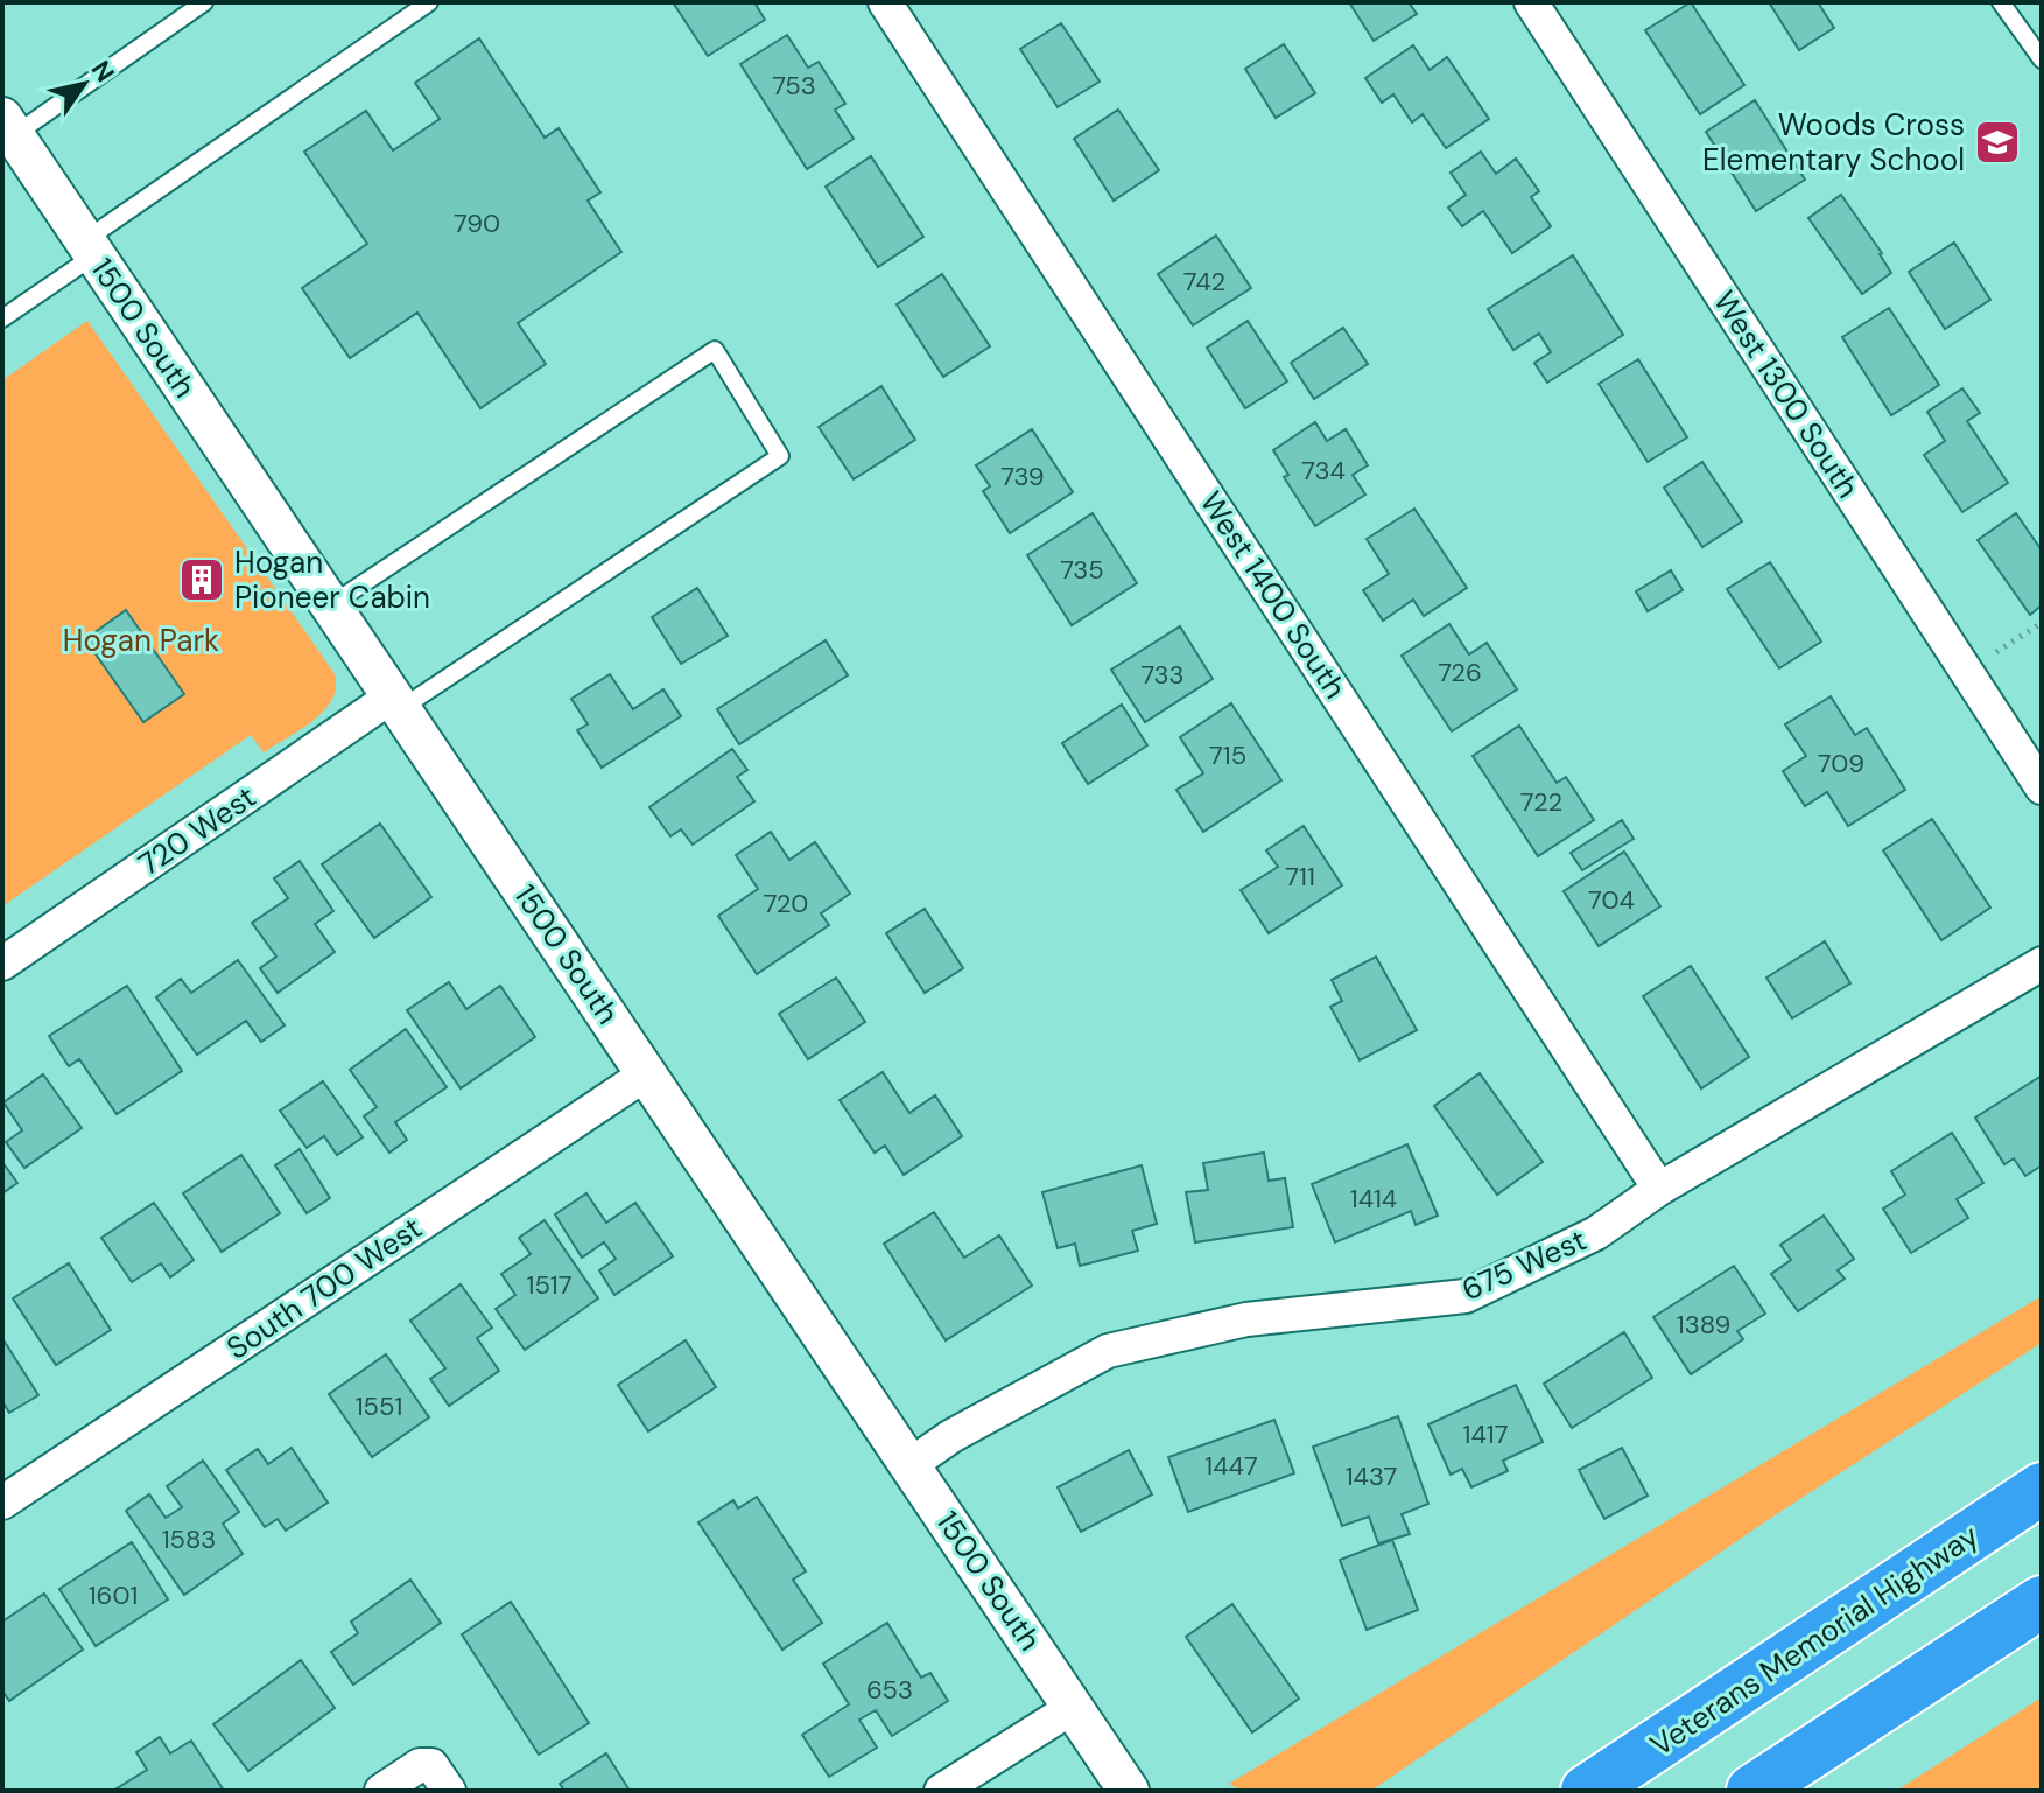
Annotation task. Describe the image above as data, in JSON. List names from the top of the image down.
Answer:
{
  "streets": {
    "highway": ["Veterans Memorial Highway"],
    "street": [
      "1500 South",
      "West 1300 South",
      "West 1400 South",
      "720 West",
      "675 West",
      "South 700 West"
    ]
  },
  "crossings": [
    ["1500 South", "720 West"],
    ["1500 South", "675 West"],
    ["1500 South", "South 700 West"],
    ["West 1400 South", "675 West"]
  ],
  "parks": ["Hogan Park"],
  "places": {
    "school or university": ["Woods Cross Elementary School"],
    "building": ["Hogan Pioneer Cabin"]
  },
  "house_numbers": [
    "753",
    "790",
    "742",
    "734",
    "739",
    "735",
    "726",
    "733",
    "715",
    "709",
    "722",
    "711",
    "704",
    "720",
    "1414",
    "1517",
    "1389",
    "1551",
    "1417",
    "1447",
    "1437",
    "1583",
    "1601",
    "653"
  ],
  "north": "top right"
}
